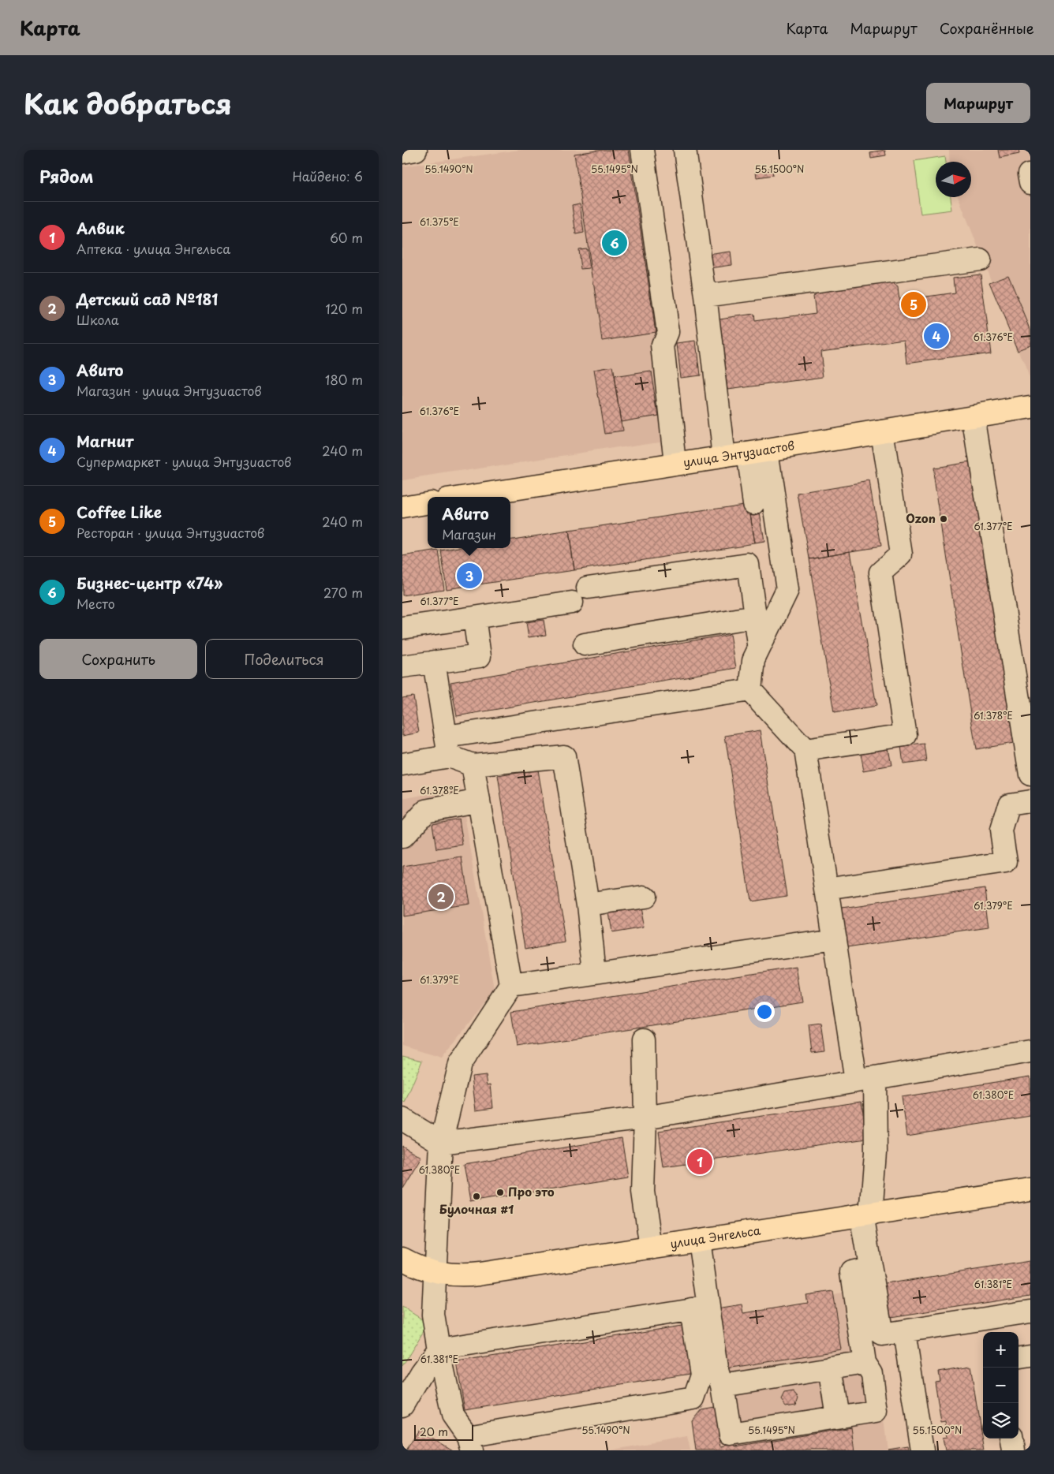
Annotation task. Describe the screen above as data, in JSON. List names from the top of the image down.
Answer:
{
  "streets": {
    "main road": ["улица Энтузиастов", "улица Энгельса"]
  },
  "places": ["Ozon", "Про это", "Булочная #1"],
  "scale_bar": "20 m",
  "north": "right",
  "page": {
    "header": "Карта",
    "nav": ["Карта", "Маршрут", "Сохранённые"],
    "title": "Как добраться",
    "buttons": [
      "Маршрут",
      ["Сохранить", "Поделиться"]
    ],
    "heading": ["Рядом", "Найдено: 6"],
    "list": [
      {
        "mark": "1",
        "name": "Алвик",
        "note": "Аптека · улица Энгельса",
        "value": "60 m"
      },
      {
        "mark": "2",
        "name": "Детский сад №181",
        "note": "Школа",
        "value": "120 m"
      },
      {
        "mark": "3",
        "name": "Авито",
        "note": "Магазин · улица Энтузиастов",
        "value": "180 m"
      },
      {
        "mark": "4",
        "name": "Магнит",
        "note": "Супермаркет · улица Энтузиастов",
        "value": "240 m"
      },
      {
        "mark": "5",
        "name": "Coffee Like",
        "note": "Ресторан · улица Энтузиастов",
        "value": "240 m"
      },
      {
        "mark": "6",
        "name": "Бизнес-центр «74»",
        "note": "Место",
        "value": "270 m"
      }
    ],
    "pins": [
      "6",
      "5",
      "4",
      "3",
      "2",
      "1"
    ],
    "popup": ["Авито", "Магазин"],
    "map_buttons": ["+", "−"],
    "scale": "20 m"
  },
  "coordinates": [
    "55.1490°N",
    "55.1495°N",
    "55.1500°N",
    "61.375°E",
    "61.376°E",
    "61.377°E",
    "61.378°E",
    "61.379°E",
    "61.380°E",
    "61.381°E"
  ]
}
